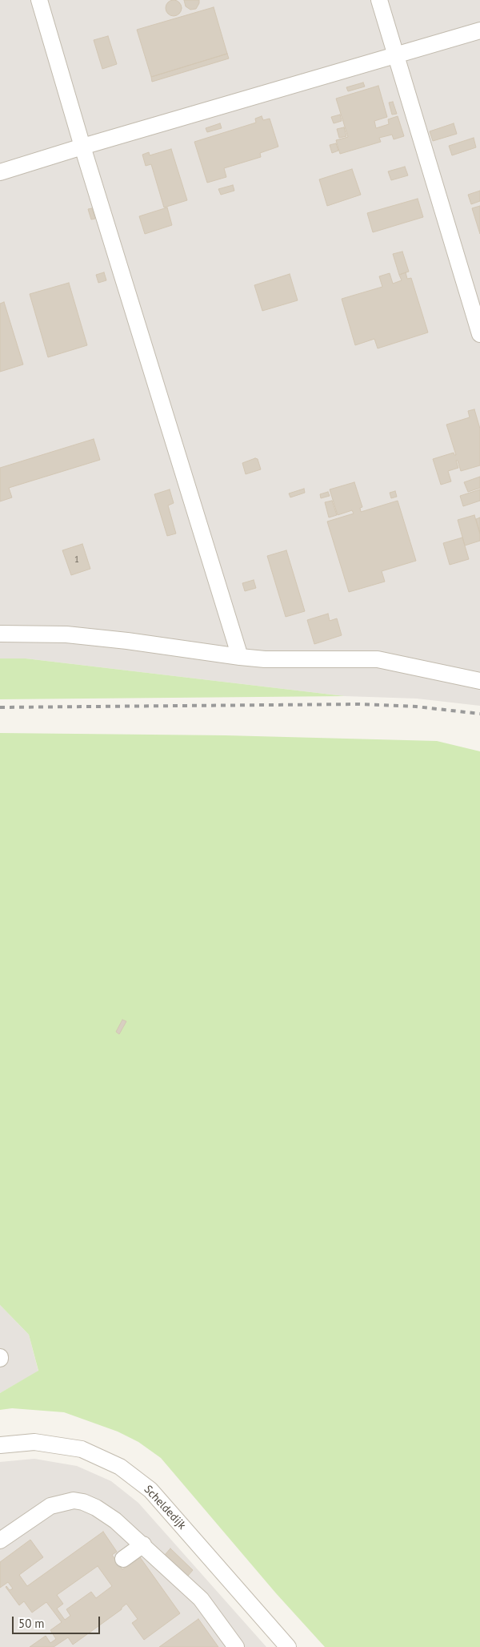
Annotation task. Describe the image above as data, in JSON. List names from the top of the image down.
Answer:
{
  "streets": {
    "street": ["Scheldedijk"]
  },
  "house_numbers": ["1"],
  "scale_bar": "50 m"
}
